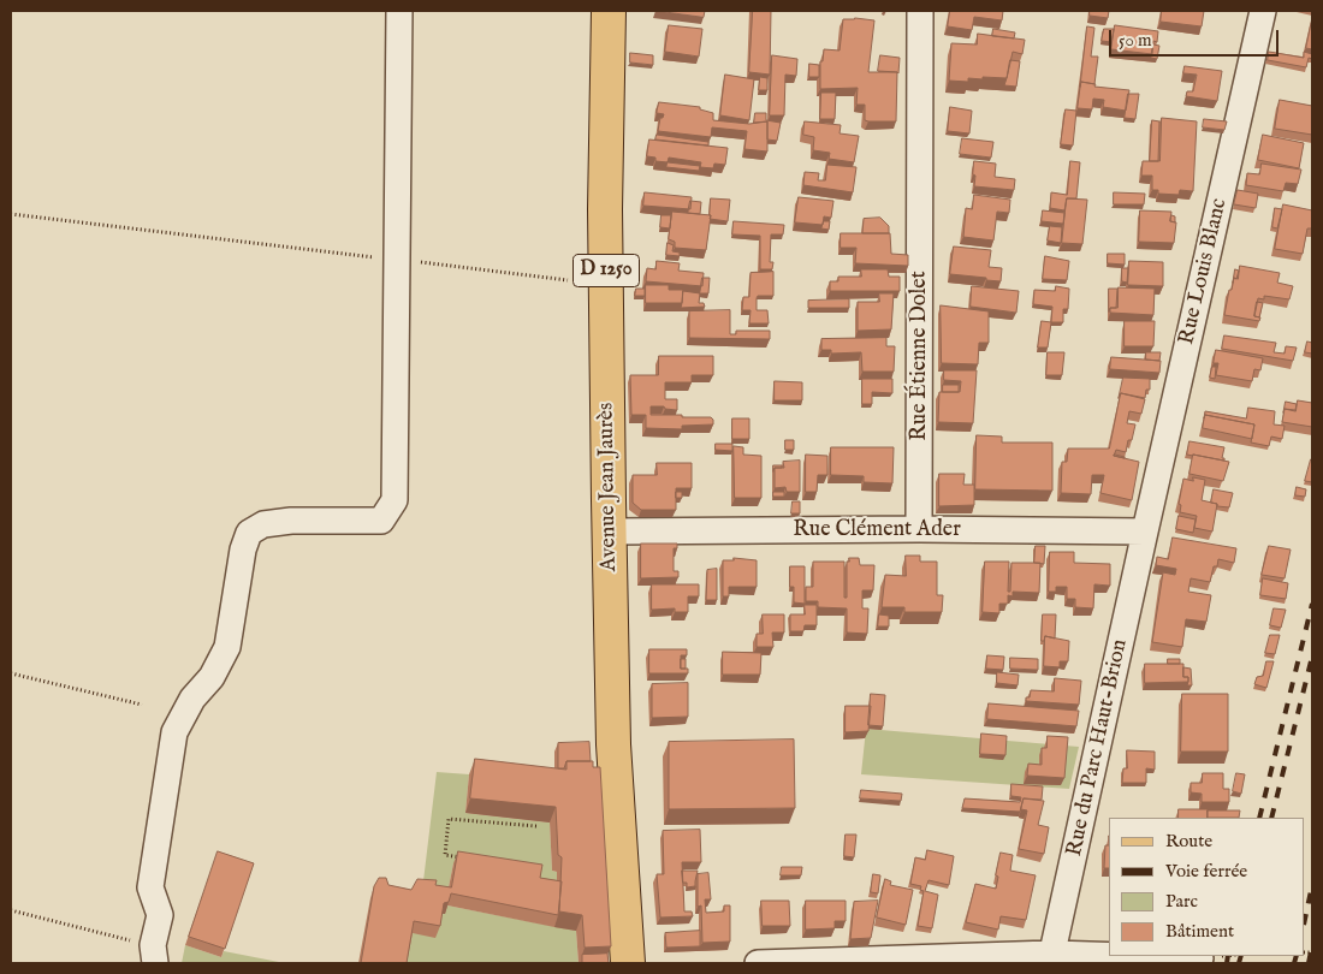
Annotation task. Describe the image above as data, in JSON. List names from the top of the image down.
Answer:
{
  "streets": {
    "main road": ["D 1250", "Avenue Jean Jaurès"],
    "street": [
      "Rue Louis Blanc",
      "Rue Étienne Dolet",
      "Rue Clément Ader",
      "Rue du Parc Haut-Brion"
    ]
  },
  "crossings": [
    ["Rue Louis Blanc", "Rue Clément Ader"],
    ["Rue Louis Blanc", "Rue du Parc Haut-Brion"],
    ["Rue Étienne Dolet", "Rue Clément Ader"],
    ["Avenue Jean Jaurès", "Rue Clément Ader"],
    ["Rue Clément Ader", "Rue du Parc Haut-Brion"]
  ],
  "legend": [
    "Route",
    "Voie ferrée",
    "Parc",
    "Bâtiment"
  ],
  "scale_bar": "50 m"
}
